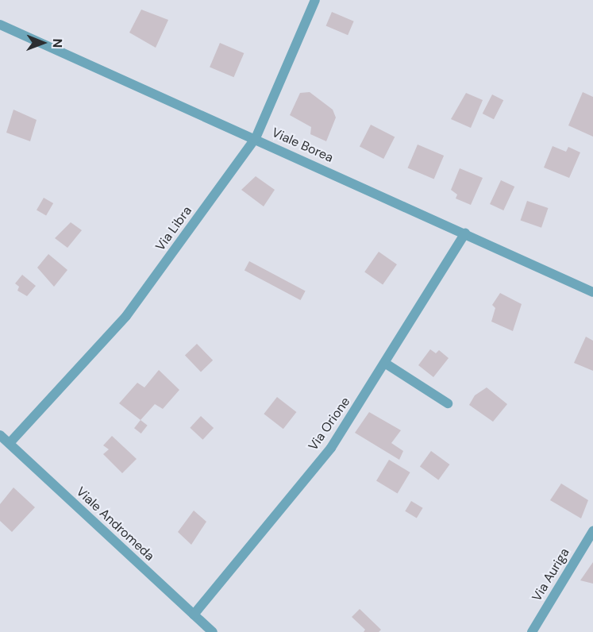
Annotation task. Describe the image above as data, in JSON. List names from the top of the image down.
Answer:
{
  "streets": {
    "street": [
      "Viale Borea",
      "Via Libra",
      "Via Orione",
      "Viale Andromeda",
      "Via Auriga"
    ]
  },
  "crossings": [
    ["Viale Borea", "Via Libra"],
    ["Viale Borea", "Via Orione"],
    ["Via Libra", "Viale Andromeda"],
    ["Via Orione", "Viale Andromeda"]
  ],
  "north": "right"
}
